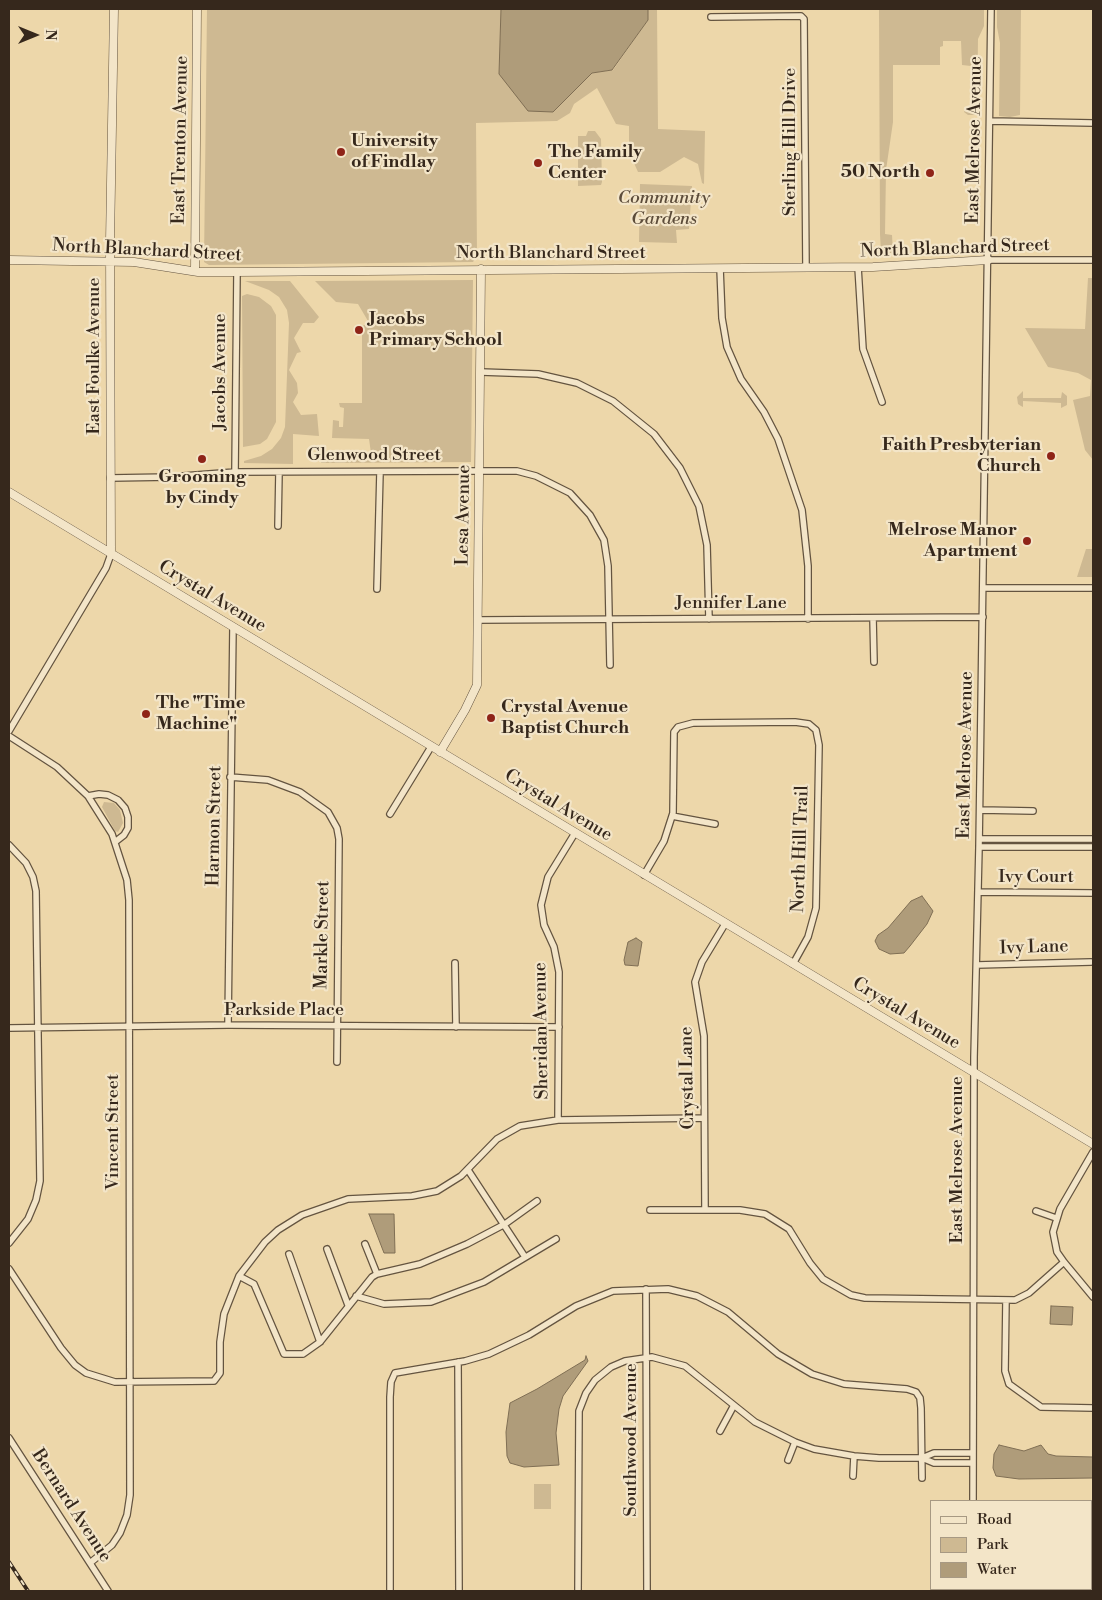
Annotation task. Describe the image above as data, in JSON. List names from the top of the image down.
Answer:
{
  "streets": {
    "street": [
      "East Trenton Avenue",
      "East Melrose Avenue",
      "Sterling Hill Drive",
      "North Blanchard Street",
      "East Foulke Avenue",
      "Jacobs Avenue",
      "Glenwood Street",
      "Lesa Avenue",
      "Crystal Avenue",
      "Jennifer Lane",
      "Harmon Street",
      "North Hill Trail",
      "Ivy Court",
      "Markle Street",
      "Ivy Lane",
      "Parkside Place",
      "Sheridan Avenue",
      "Crystal Lane",
      "Vincent Street",
      "Southwood Avenue",
      "Bernard Avenue"
    ]
  },
  "crossings": [
    ["East Trenton Avenue", "North Blanchard Street"],
    ["East Melrose Avenue", "North Blanchard Street"],
    ["East Melrose Avenue", "Crystal Avenue"],
    ["East Melrose Avenue", "Jennifer Lane"],
    ["East Melrose Avenue", "Ivy Court"],
    ["East Melrose Avenue", "Ivy Lane"],
    ["Sterling Hill Drive", "North Blanchard Street"],
    ["North Blanchard Street", "East Foulke Avenue"],
    ["North Blanchard Street", "Jacobs Avenue"],
    ["North Blanchard Street", "Lesa Avenue"],
    ["East Foulke Avenue", "Glenwood Street"],
    ["East Foulke Avenue", "Crystal Avenue"],
    ["Jacobs Avenue", "Glenwood Street"],
    ["Glenwood Street", "Lesa Avenue"],
    ["Glenwood Street", "Jennifer Lane"],
    ["Lesa Avenue", "Crystal Avenue"],
    ["Lesa Avenue", "Jennifer Lane"],
    ["Crystal Avenue", "Harmon Street"],
    ["Crystal Avenue", "North Hill Trail"],
    ["Crystal Avenue", "Sheridan Avenue"],
    ["Crystal Avenue", "Crystal Lane"],
    ["Harmon Street", "Markle Street"],
    ["Harmon Street", "Parkside Place"],
    ["Markle Street", "Parkside Place"],
    ["Parkside Place", "Sheridan Avenue"],
    ["Parkside Place", "Vincent Street"],
    ["Vincent Street", "Bernard Avenue"]
  ],
  "parks": ["Community Gardens"],
  "places": [
    "University of Findlay",
    "The Family Center",
    "50 North",
    "Jacobs Primary School",
    "Faith Presbyterian Church",
    "Grooming by Cindy",
    "Melrose Manor Apartment",
    "The \"Time Machine\"",
    "Crystal Avenue Baptist Church"
  ],
  "legend": ["Road", "Park", "Water"],
  "north": "right"
}
